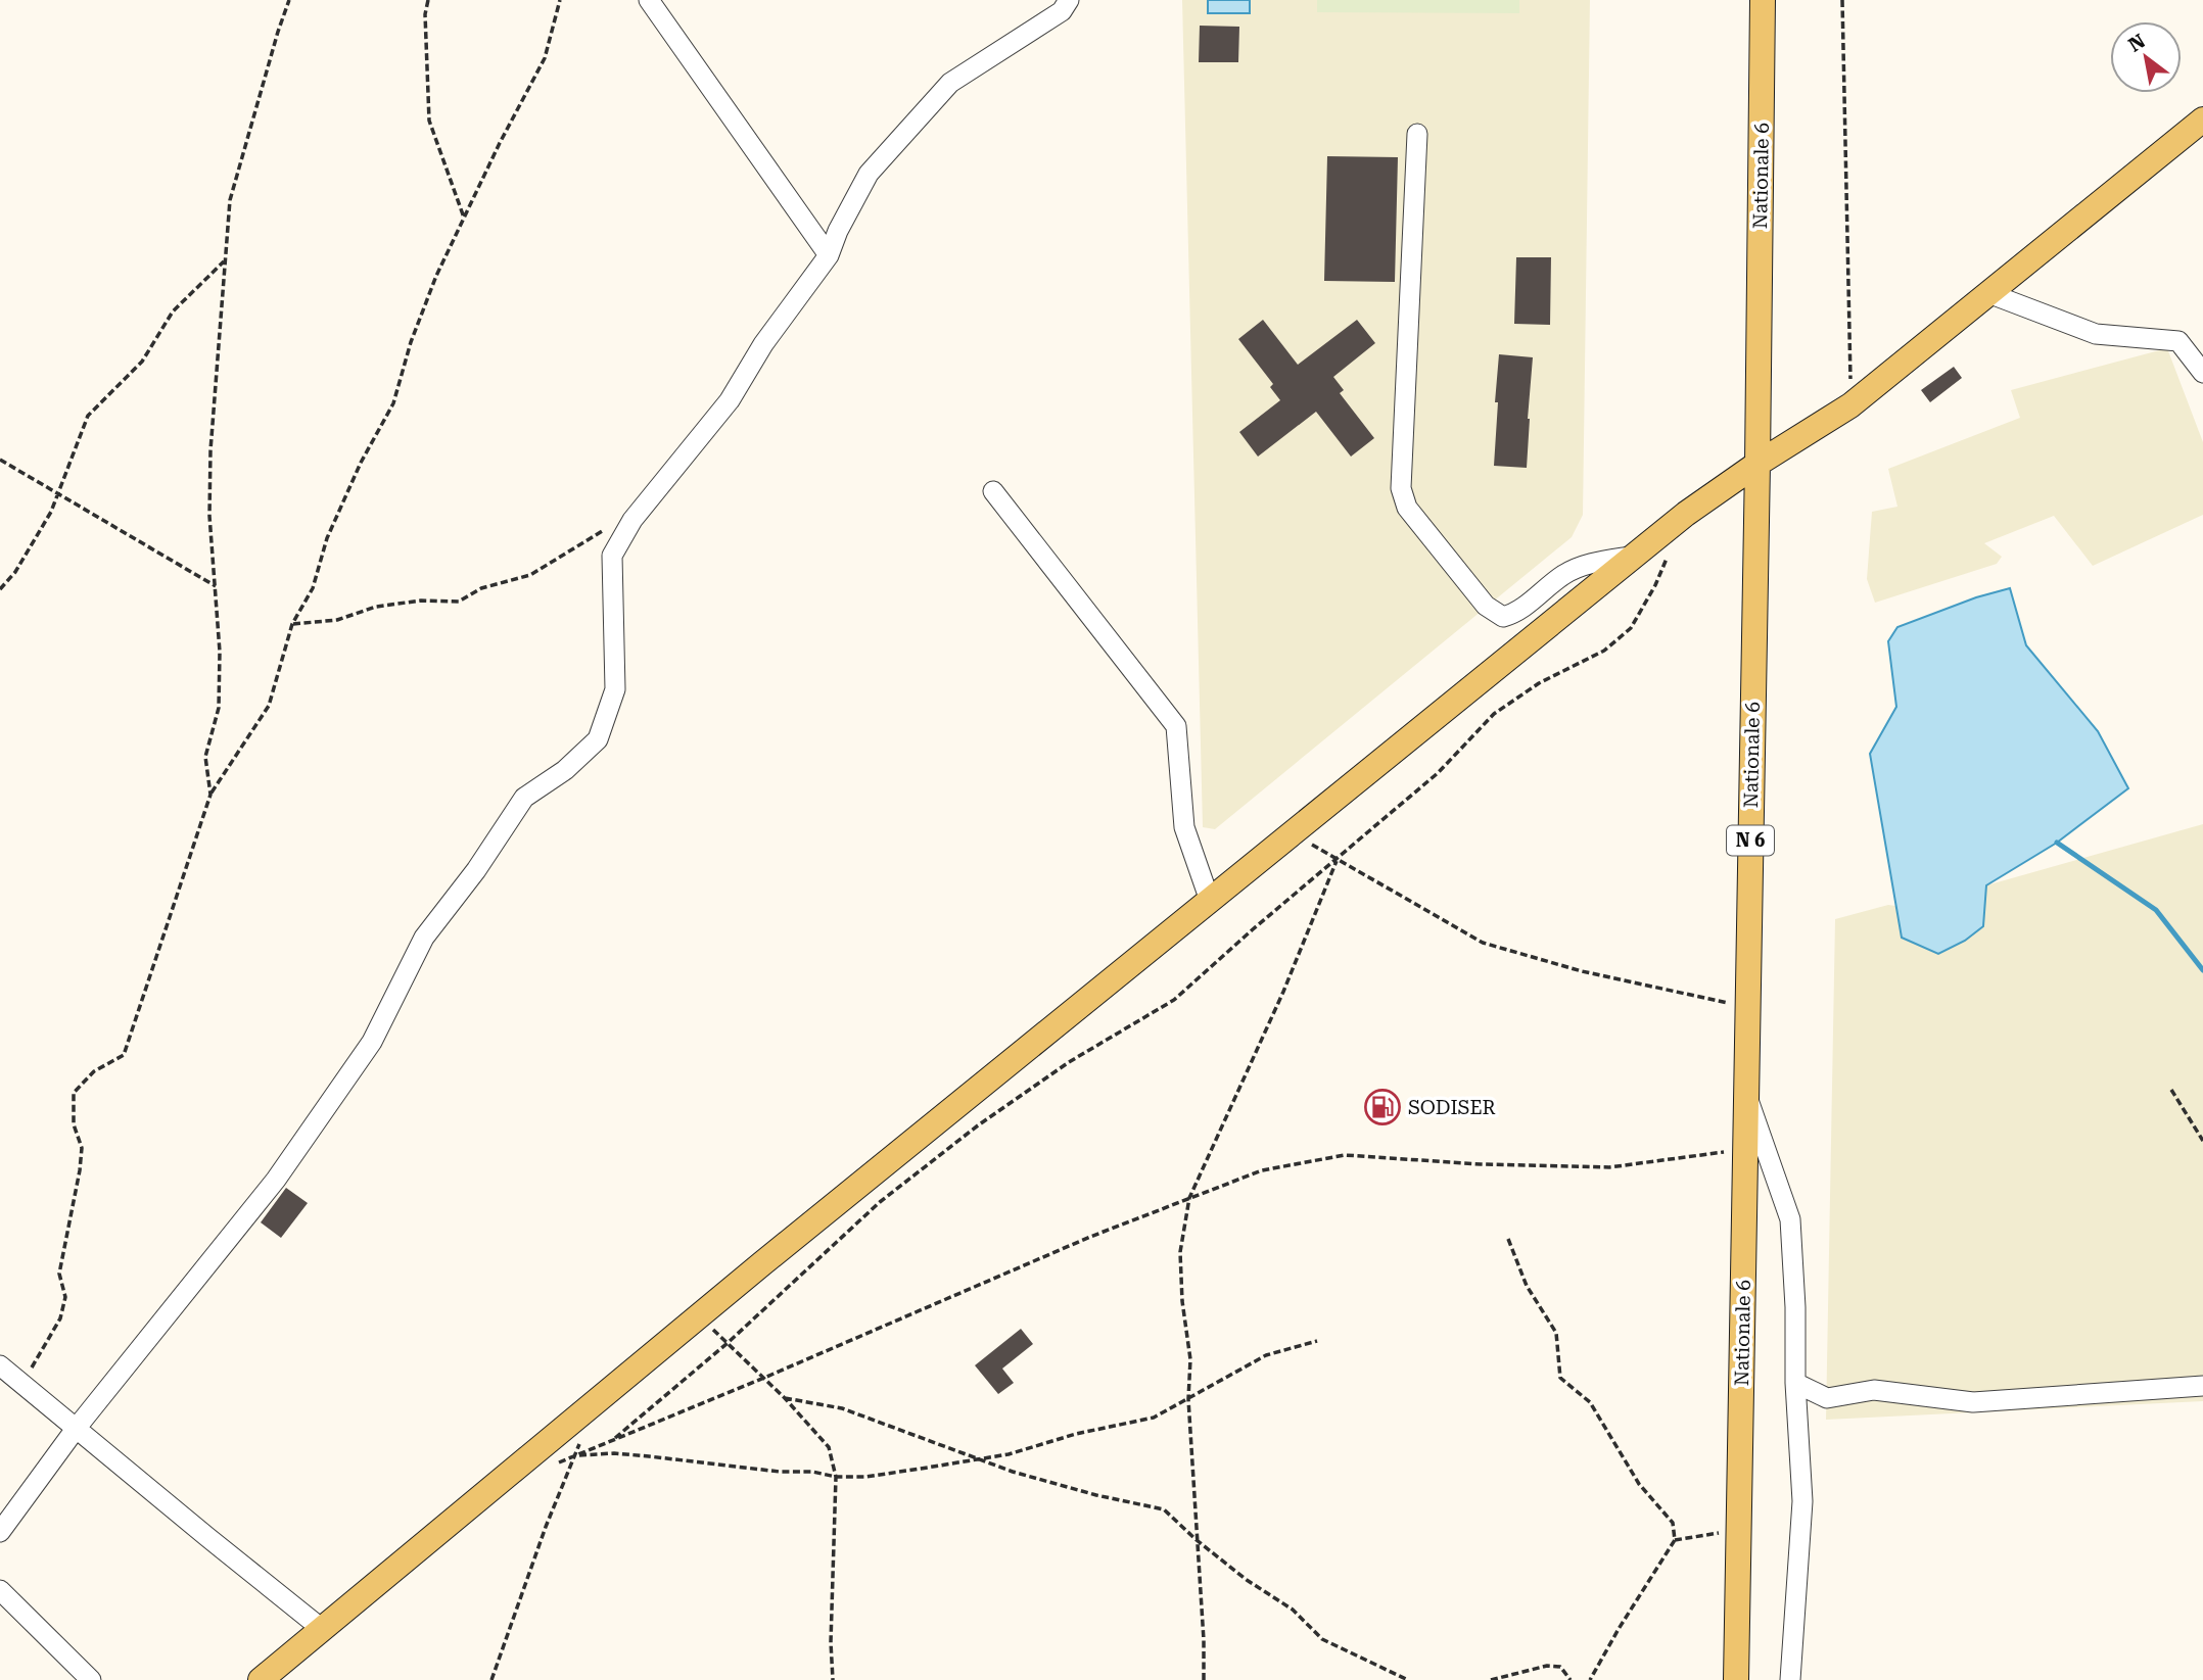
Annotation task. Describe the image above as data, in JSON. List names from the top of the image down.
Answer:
{
  "streets": {
    "main road": ["Nationale 6", "N 6"]
  },
  "places": {
    "fuel station": ["SODISER"]
  },
  "north": "top left"
}
